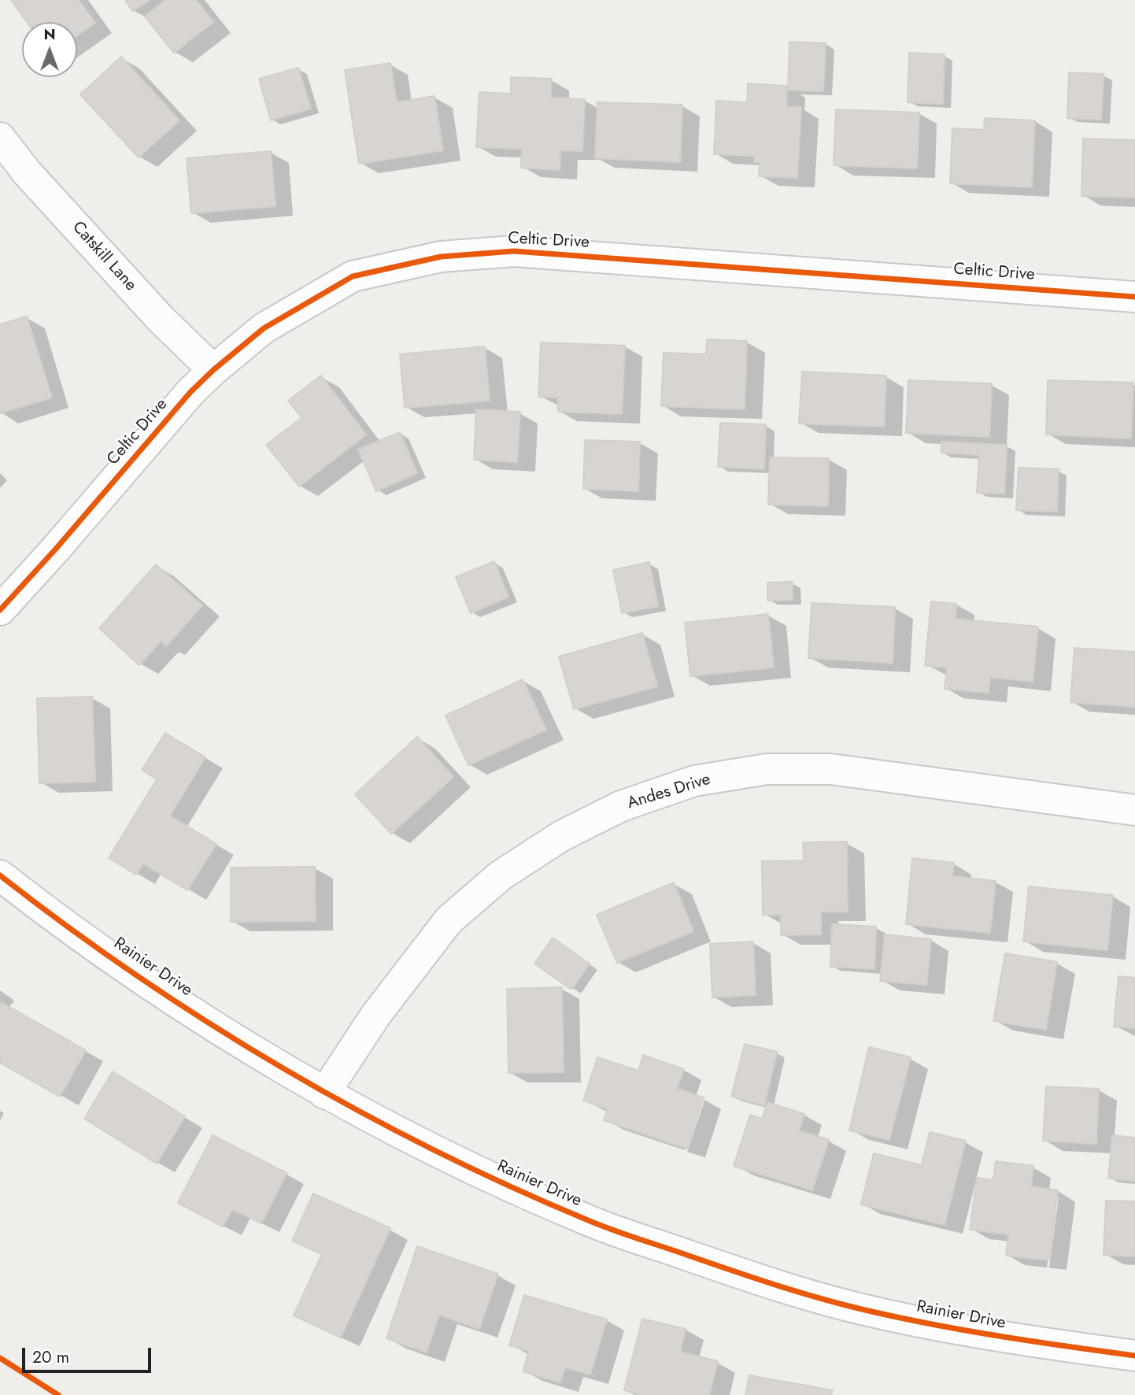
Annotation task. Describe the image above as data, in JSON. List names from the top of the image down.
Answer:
{
  "streets": {
    "street": [
      "Celtic Drive",
      "Catskill Lane",
      "Andes Drive",
      "Rainier Drive"
    ]
  },
  "crossings": [
    ["Celtic Drive", "Catskill Lane"],
    ["Andes Drive", "Rainier Drive"]
  ],
  "scale_bar": "20 m",
  "north": "top"
}
